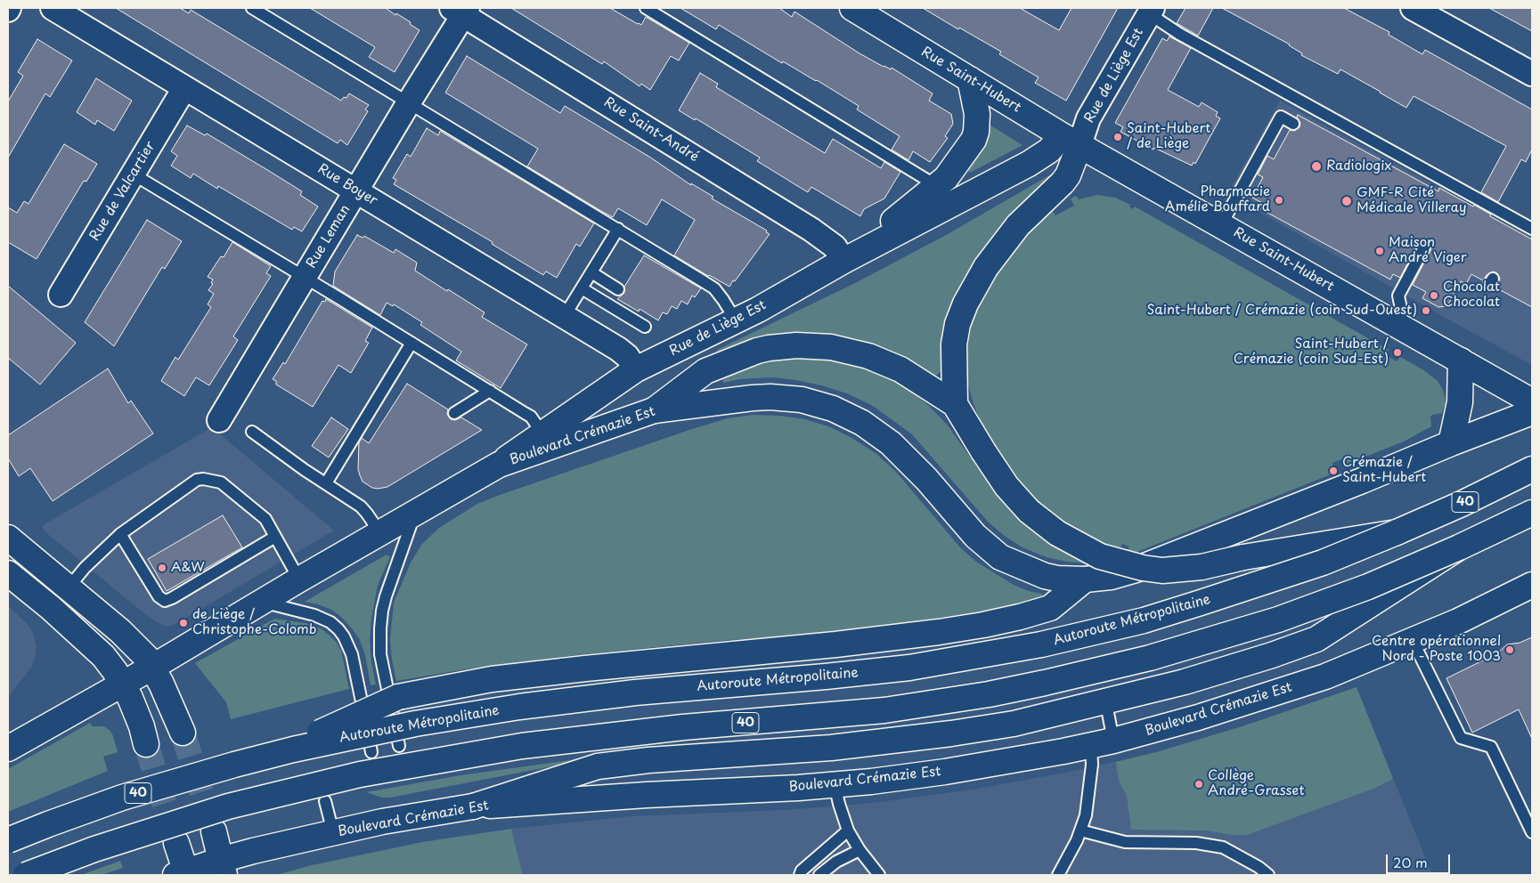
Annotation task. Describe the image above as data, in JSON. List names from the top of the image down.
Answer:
{
  "streets": {
    "main road": [
      "Rue de Liège Est",
      "Rue Saint-Hubert",
      "Boulevard Crémazie Est",
      "40",
      "Autoroute Métropolitaine"
    ],
    "street": [
      "Rue Saint-André",
      "Rue Boyer",
      "Rue de Valcartier",
      "Rue Leman"
    ]
  },
  "crossings": [
    ["Rue de Liège Est", "Rue Saint-Hubert"],
    ["Rue de Liège Est", "Rue Saint-André"],
    ["Rue de Liège Est", "Rue Boyer"],
    ["Rue de Liège Est", "Boulevard Crémazie Est"],
    ["Rue Saint-André", "Rue Leman"],
    ["Rue Boyer", "Rue de Valcartier"],
    ["Rue Boyer", "Rue Leman"]
  ],
  "places": [
    "Saint-Hubert / de Liège",
    "Radiologix",
    "Pharmacie Amélie Bouffard",
    "GMF-R Cité Médicale Villeray",
    "Maison André Viger",
    "Chocolat Chocolat",
    "Saint-Hubert / Crémazie (coin Sud-Ouest)",
    "Saint-Hubert / Crémazie (coin Sud-Est)",
    "Crémazie / Saint-Hubert",
    "A&W",
    "de Liège / Christophe-Colomb",
    "Centre opérationnel Nord - Poste 1003",
    "Collège André-Grasset"
  ],
  "scale_bar": "20 m"
}
